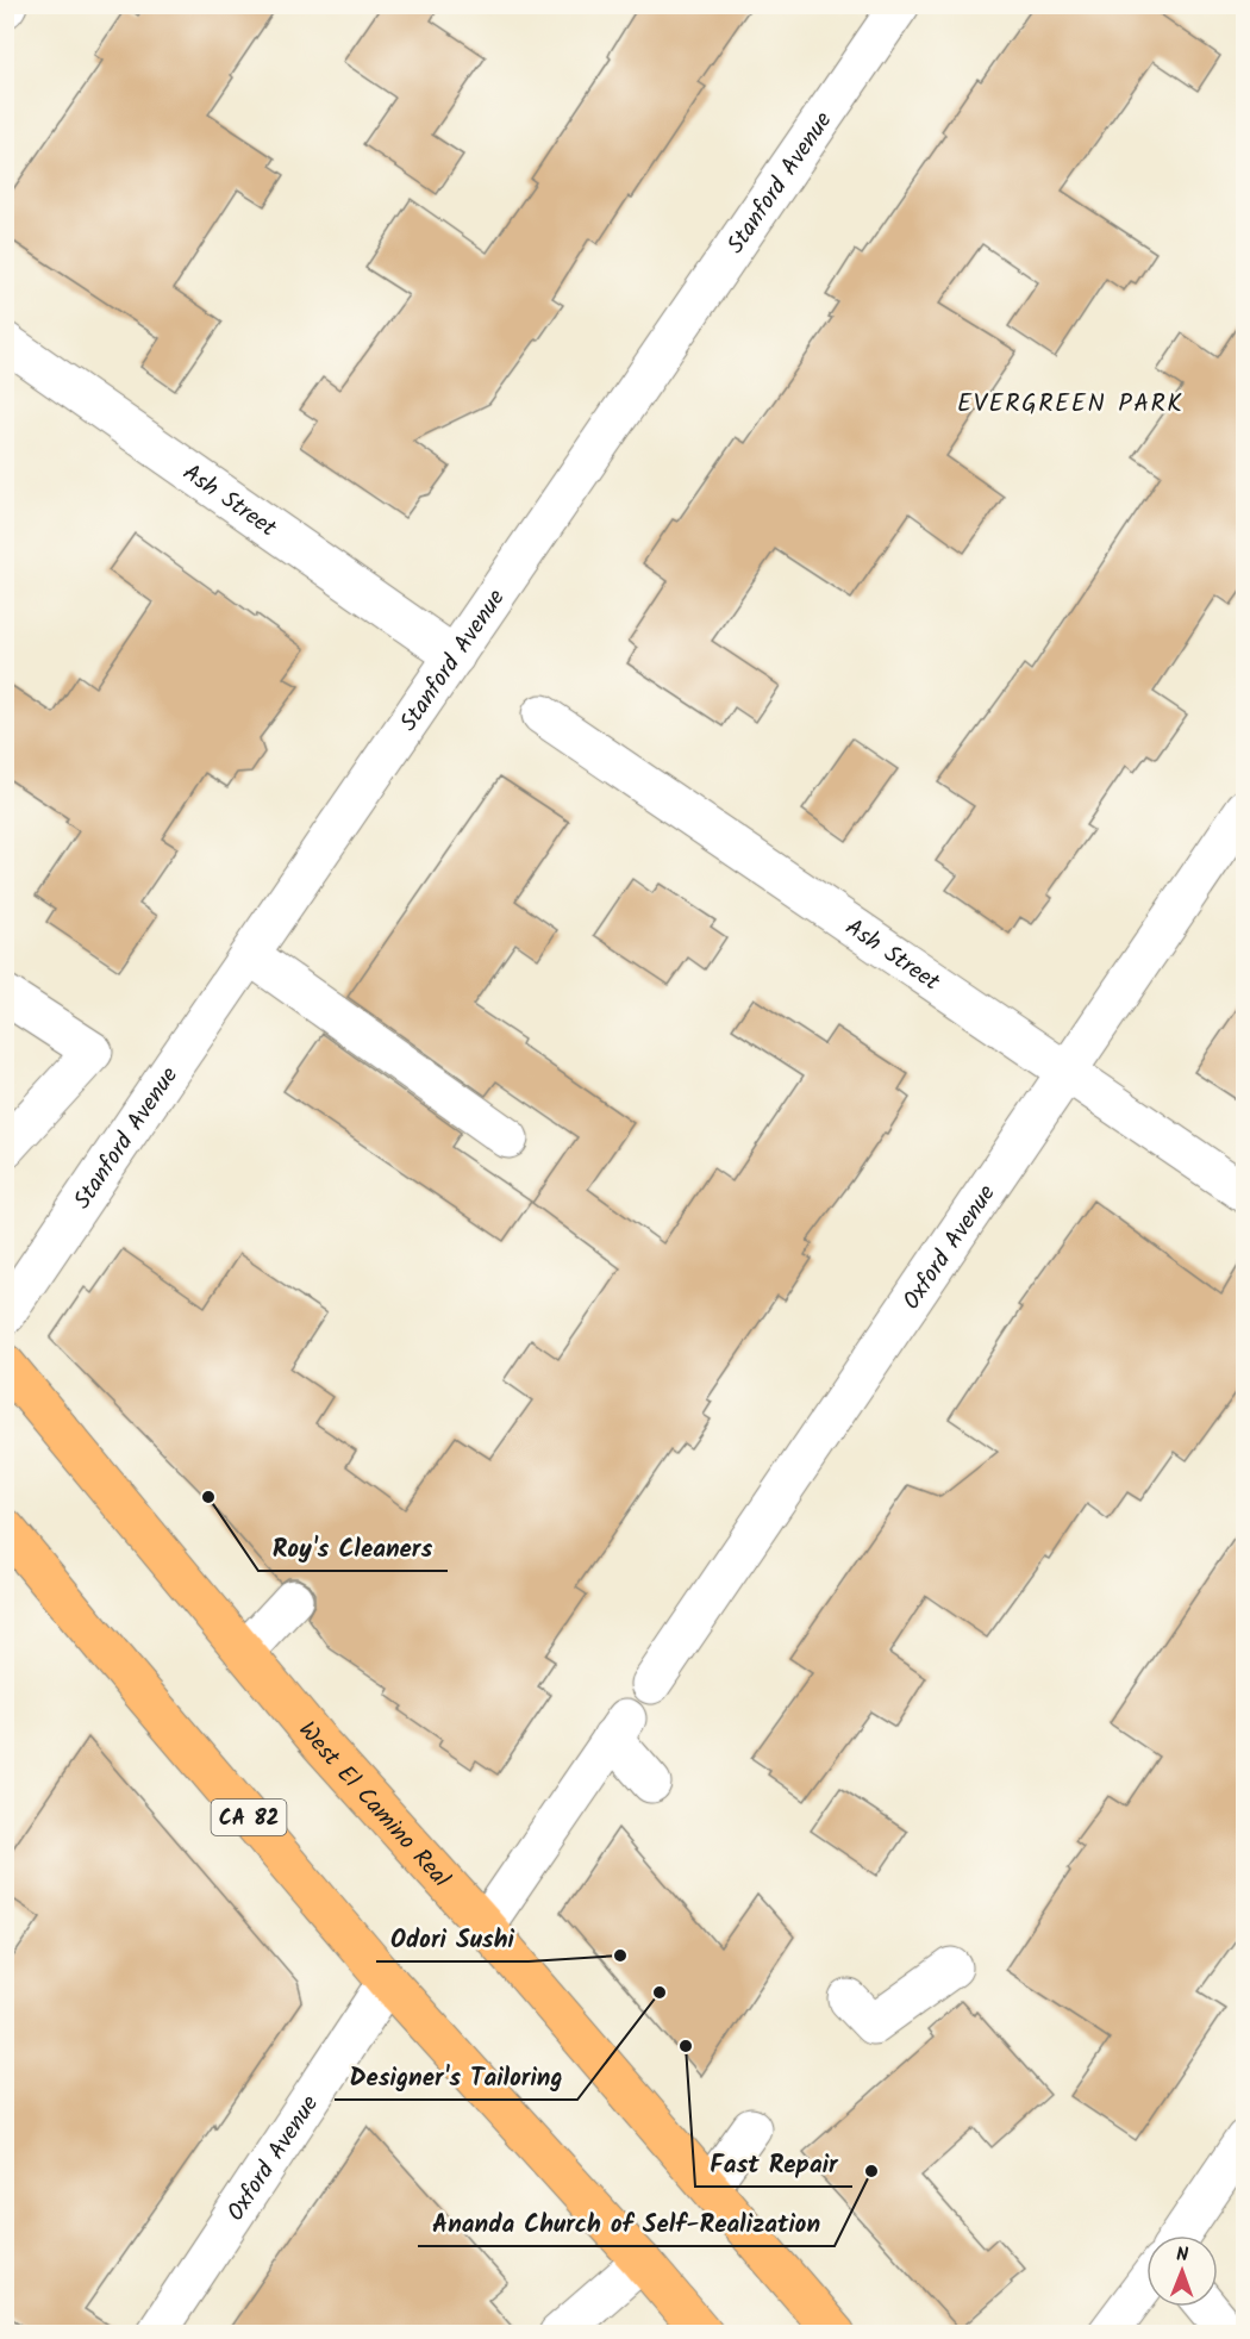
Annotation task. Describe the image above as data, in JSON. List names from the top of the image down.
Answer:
{
  "streets": {
    "main road": ["West El Camino Real", "CA 82"],
    "street": ["Stanford Avenue", "Ash Street", "Oxford Avenue"]
  },
  "crossings": [
    ["Stanford Avenue", "Ash Street"],
    ["Ash Street", "Oxford Avenue"],
    ["Oxford Avenue", "CA 82"]
  ],
  "districts": ["EVERGREEN PARK"],
  "places": [
    "Roy's Cleaners",
    "Odori Sushi",
    "Designer's Tailoring",
    "Fast Repair",
    "Ananda Church of Self-Realization"
  ],
  "north": "top"
}
